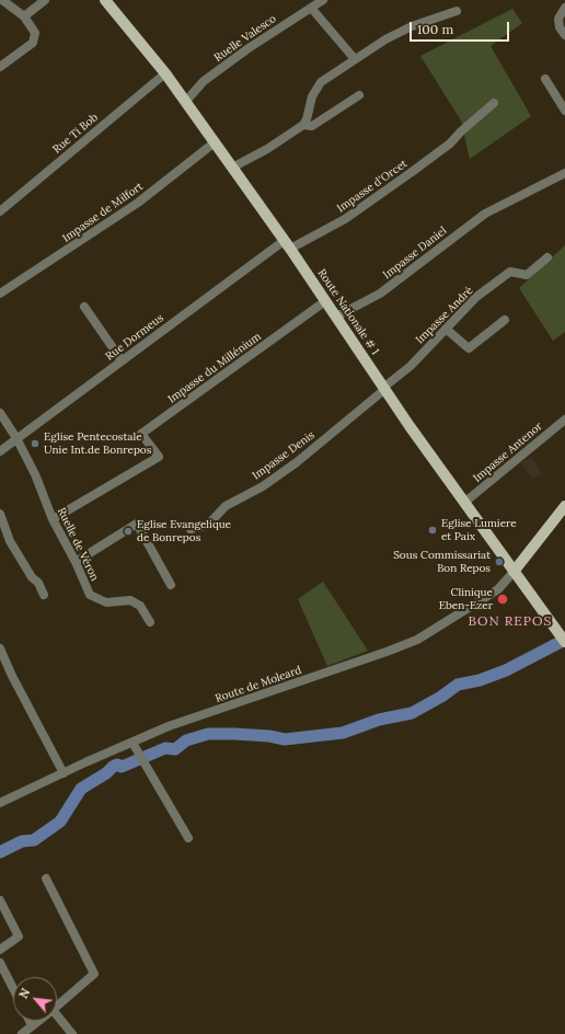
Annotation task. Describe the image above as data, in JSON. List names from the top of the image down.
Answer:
{
  "streets": {
    "main road": ["Route Nationale # 1"],
    "street": [
      "Ruelle Valesco",
      "Rue Ti Bob",
      "Impasse d'Orcet",
      "Impasse de Milfort",
      "Impasse Daniel",
      "Impasse André",
      "Rue Dormeus",
      "Impasse du Millénium",
      "Impasse Antenor",
      "Impasse Denis",
      "Ruelle de Véron",
      "Route de Moleard"
    ]
  },
  "crossings": [
    ["Ruelle Valesco", "Route Nationale # 1"],
    ["Rue Ti Bob", "Route Nationale # 1"],
    ["Impasse d'Orcet", "Route Nationale # 1"],
    ["Impasse d'Orcet", "Rue Dormeus"],
    ["Impasse de Milfort", "Route Nationale # 1"],
    ["Impasse Daniel", "Route Nationale # 1"],
    ["Route Nationale # 1", "Impasse André"],
    ["Route Nationale # 1", "Rue Dormeus"],
    ["Route Nationale # 1", "Impasse du Millénium"],
    ["Route Nationale # 1", "Impasse Antenor"],
    ["Route Nationale # 1", "Impasse Denis"],
    ["Route Nationale # 1", "Route de Moleard"],
    ["Impasse André", "Impasse Denis"],
    ["Rue Dormeus", "Ruelle de Véron"],
    ["Impasse du Millénium", "Ruelle de Véron"]
  ],
  "districts": ["BON REPOS"],
  "places": [
    "Eglise Pentecostale Unie Int.de Bonrepos",
    "Eglise Lumiere et Paix",
    "Eglise Evangelique de Bonrepos",
    "Sous Commissariat Bon Repos",
    "Clinique Eben-Ezer"
  ],
  "scale_bar": "100 m",
  "north": "top left"
}
